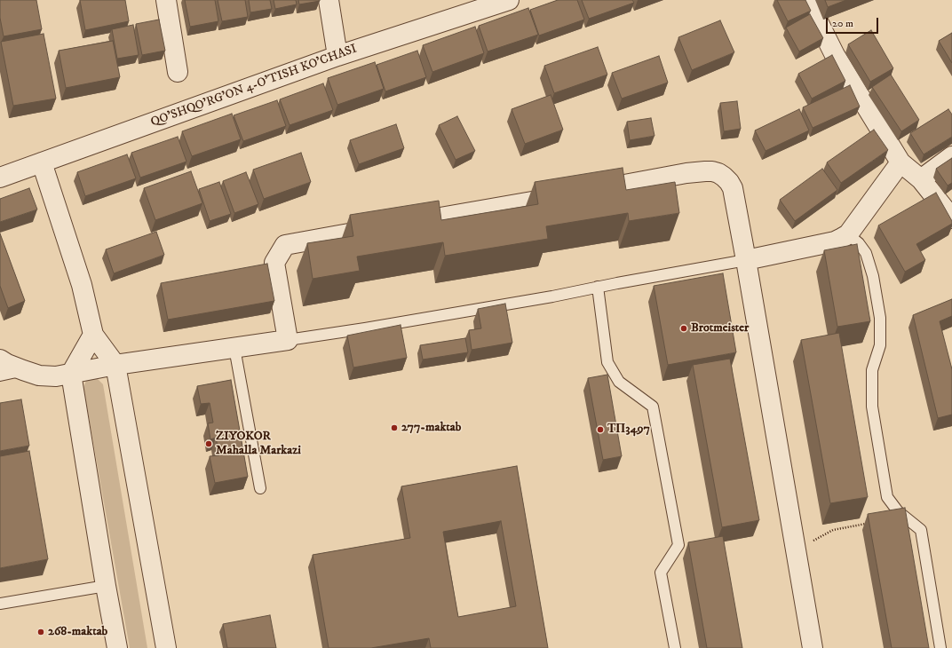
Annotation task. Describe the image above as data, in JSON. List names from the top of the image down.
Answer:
{
  "streets": {
    "street": ["QO'SHQO'RG'ON 4-O'TISH KO'CHASI"]
  },
  "places": [
    "Brotmeister",
    "277-maktab",
    "ТП3497",
    "ZIYOKOR Mahalla Markazi",
    "268-maktab"
  ],
  "scale_bar": "20 m"
}
